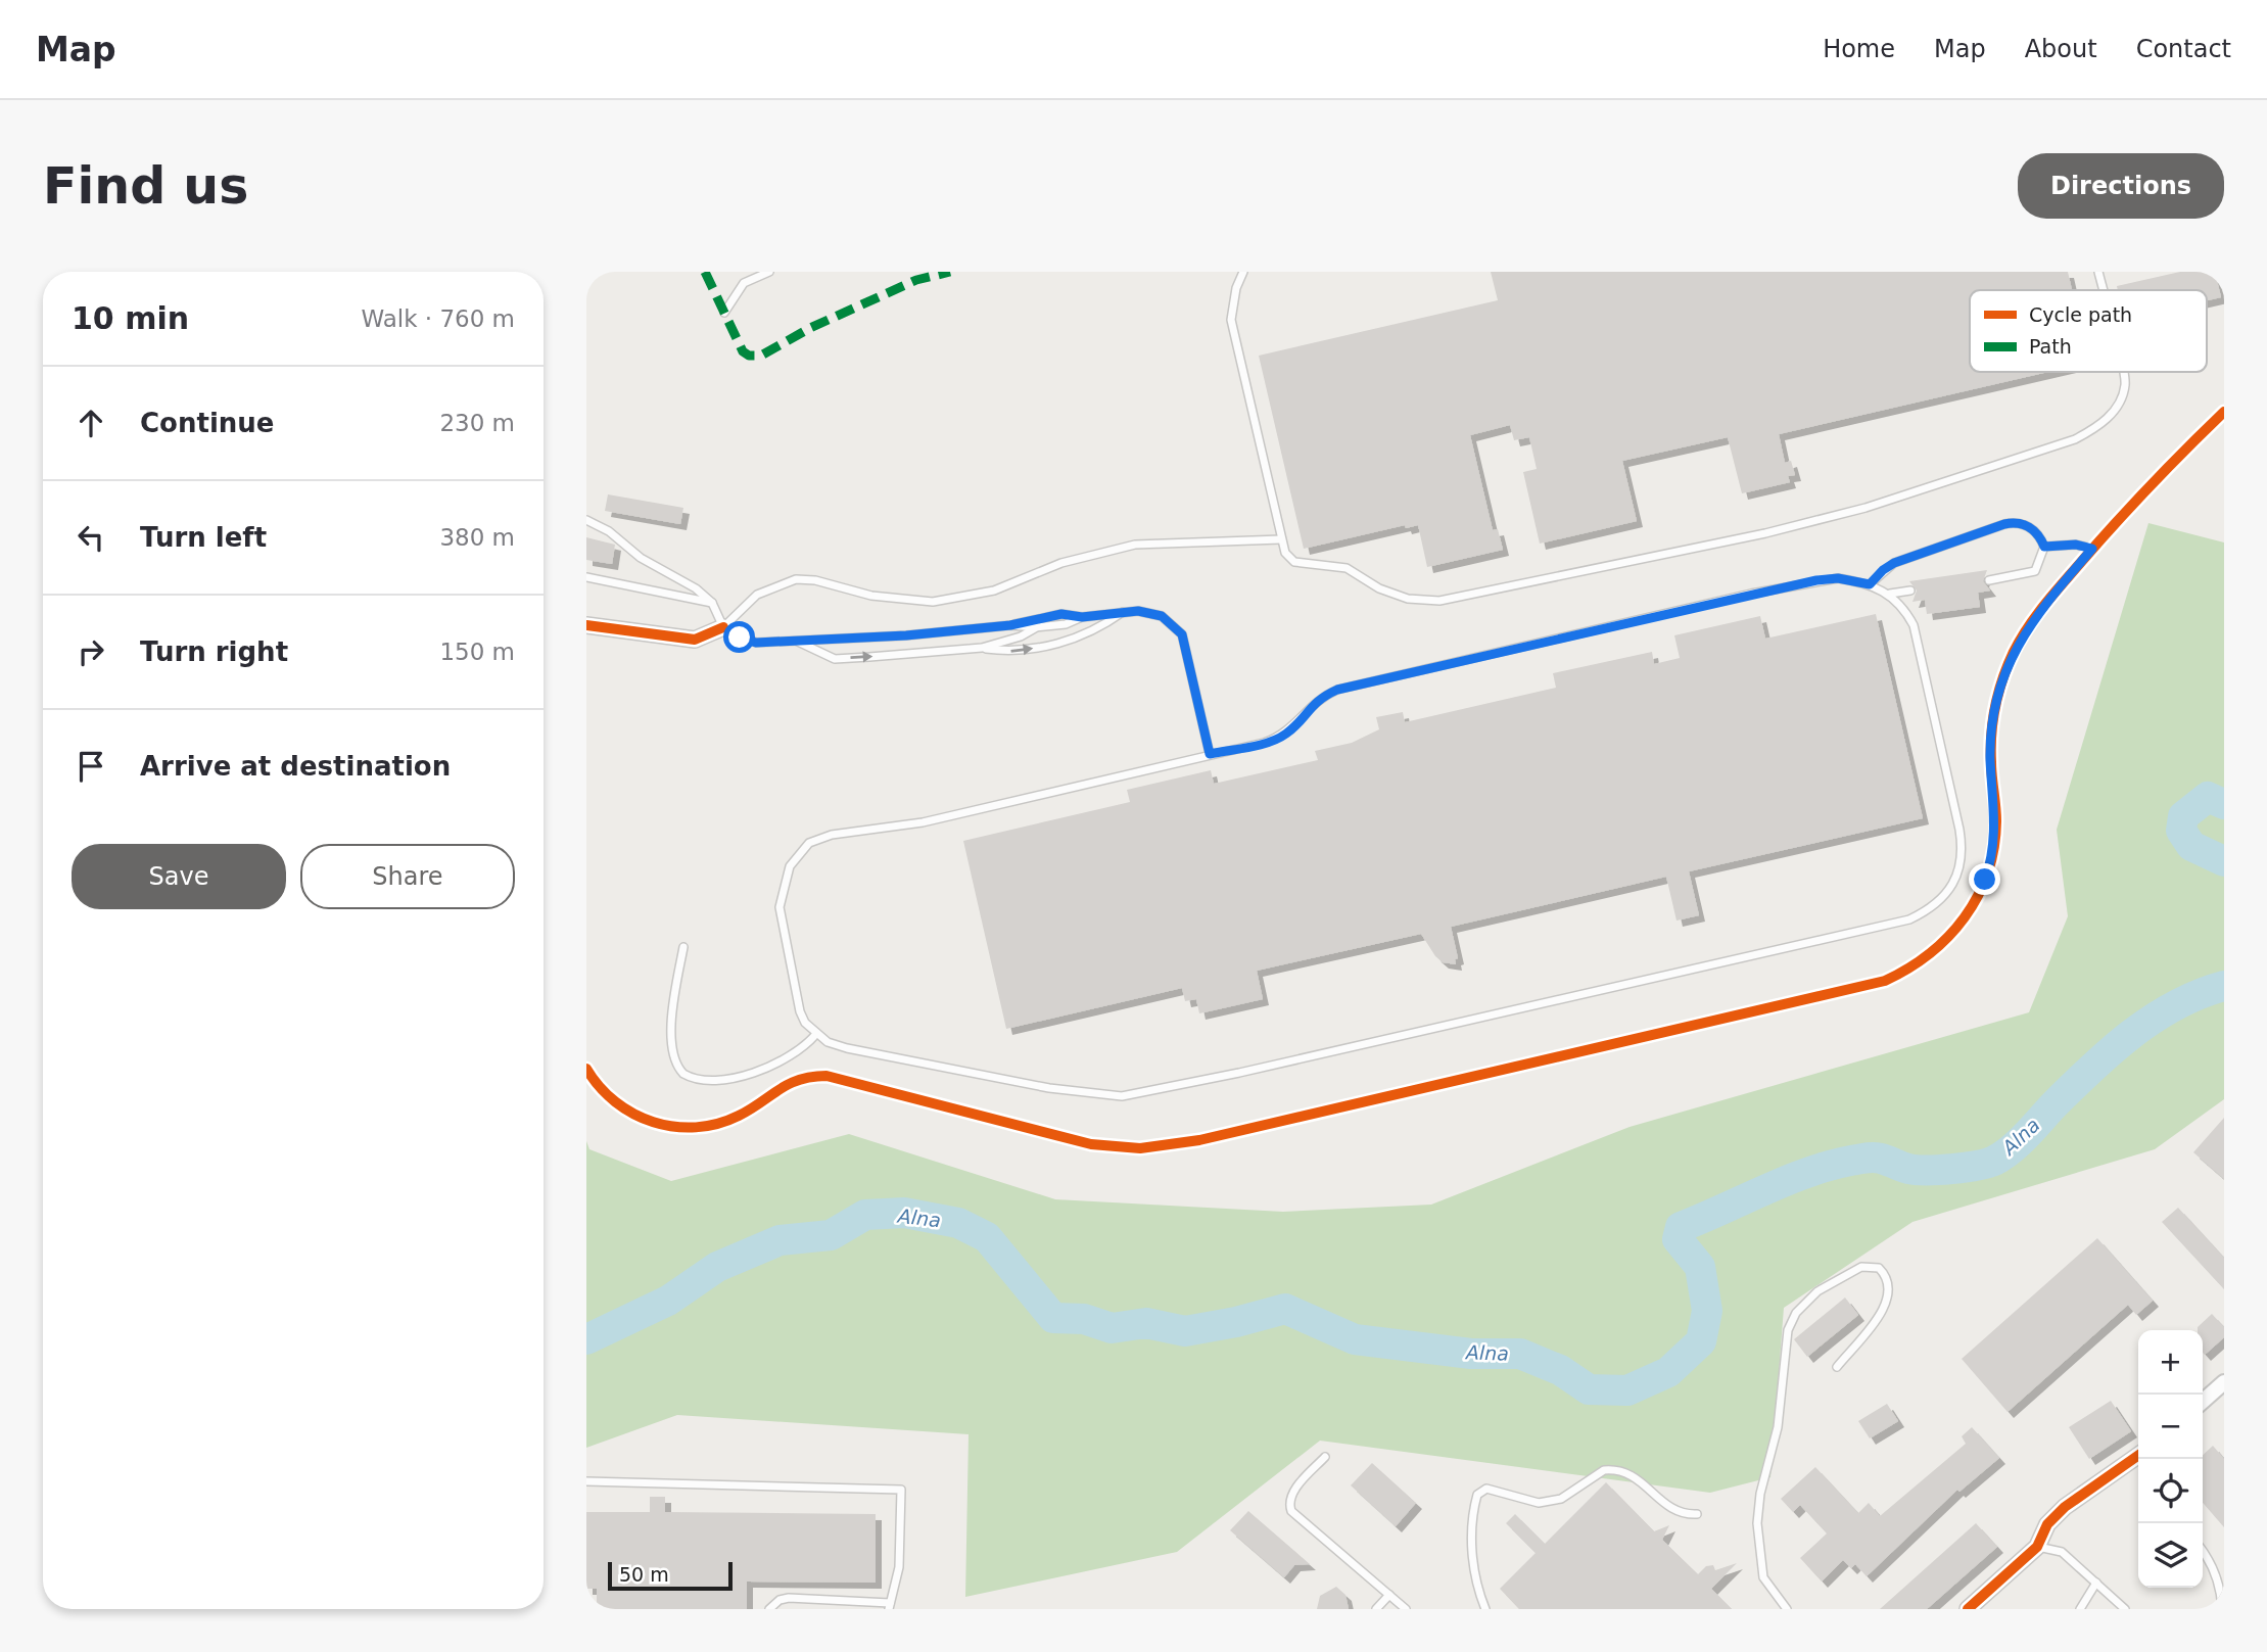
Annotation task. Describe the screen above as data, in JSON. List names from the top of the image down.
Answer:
{
  "water": ["Alna"],
  "legend": ["Cycle path", "Path"],
  "scale_bar": "50 m",
  "page": {
    "header": "Map",
    "nav": [
      "Home",
      "Map",
      "About",
      "Contact"
    ],
    "buttons": [
      "Directions",
      ["Save", "Share"]
    ],
    "title": "Find us",
    "heading": ["10 min", "Walk · 760 m"],
    "list": [
      ["Continue", "230 m"],
      ["Turn left", "380 m"],
      ["Turn right", "150 m"],
      "Arrive at destination"
    ],
    "map_buttons": ["+", "−"],
    "scale": "50 m"
  }
}
